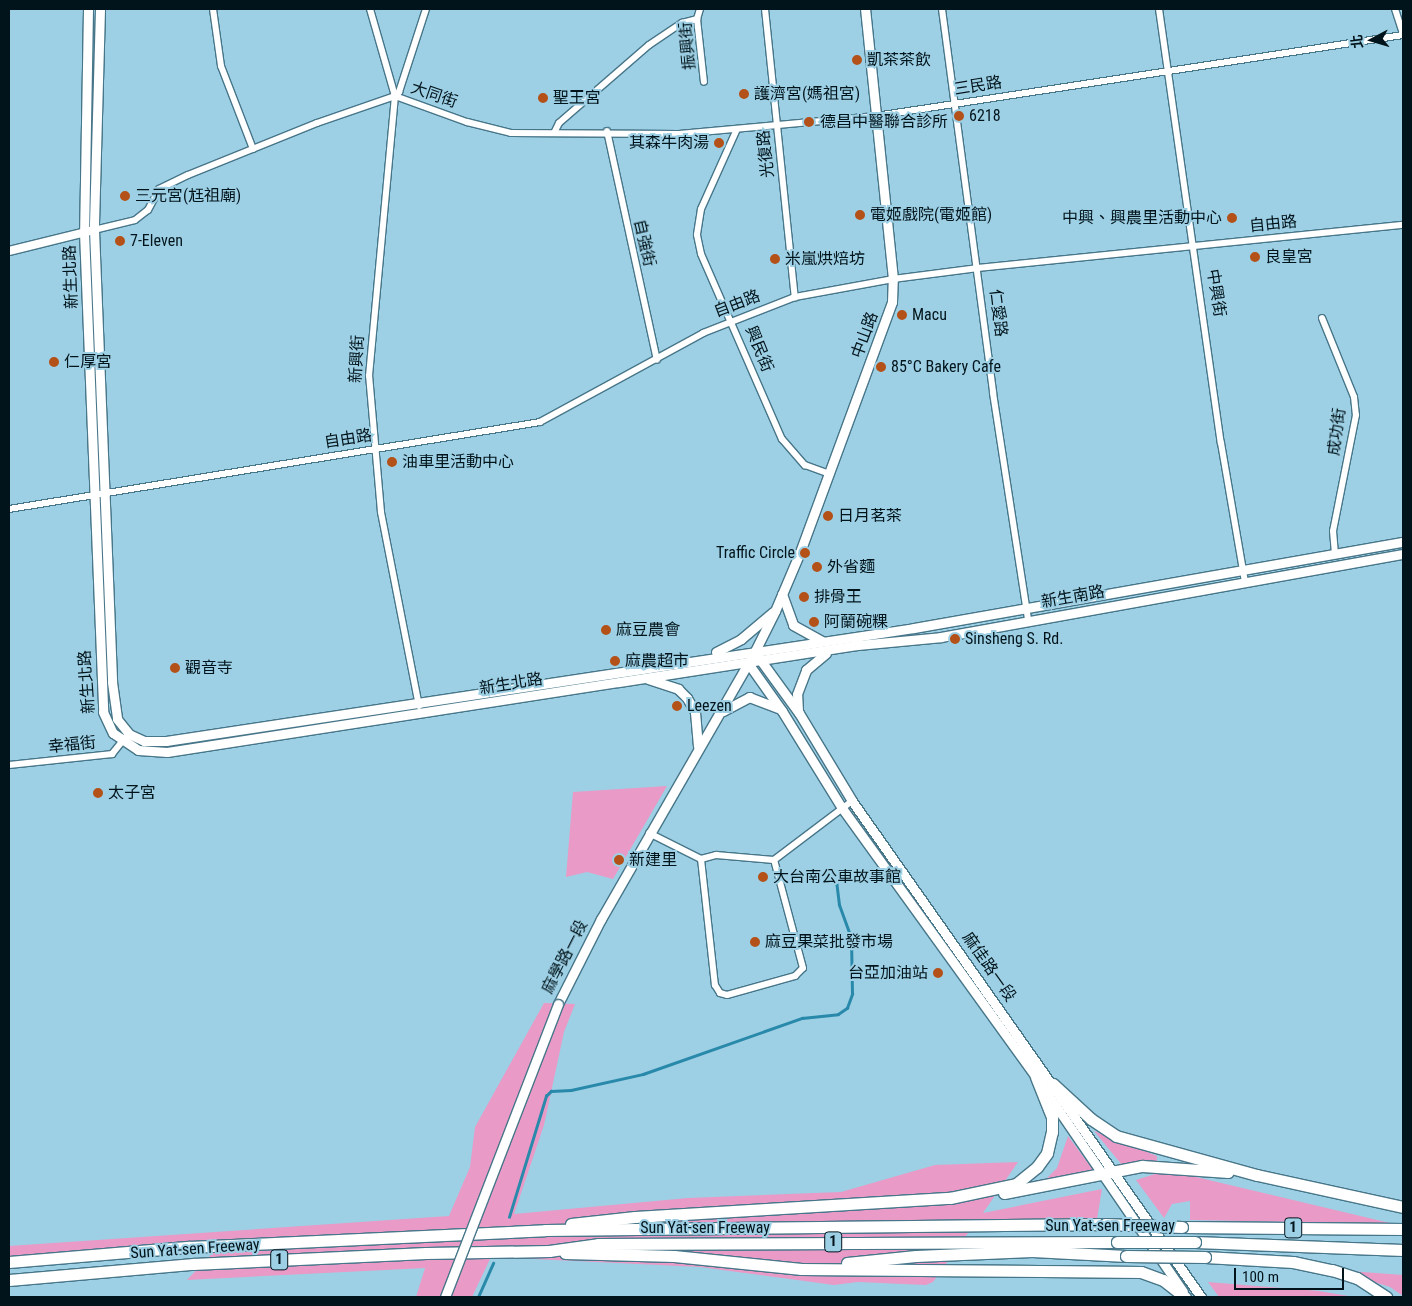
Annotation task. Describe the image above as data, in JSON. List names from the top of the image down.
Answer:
{
  "streets": {
    "highway": ["Sun Yat-sen Freeway", "1"],
    "main road": [
      "新生北路",
      "中山路",
      "新生南路",
      "麻學路一段",
      "麻佳路一段"
    ],
    "street": [
      "振興街",
      "三民路",
      "大同街",
      "光復路",
      "自由路",
      "自強街",
      "中興街",
      "仁愛路",
      "興民街",
      "新興街",
      "成功街",
      "幸福街"
    ]
  },
  "crossings": [
    ["三民路", "大同街"],
    ["三民路", "光復路"],
    ["三民路", "自強街"],
    ["三民路", "中興街"],
    ["三民路", "仁愛路"],
    ["三民路", "中山路"],
    ["三民路", "興民街"],
    ["大同街", "新生北路"],
    ["大同街", "新興街"],
    ["光復路", "自由路"],
    ["自由路", "自強街"],
    ["自由路", "新生北路"],
    ["自由路", "中興街"],
    ["自由路", "仁愛路"],
    ["自由路", "中山路"],
    ["自由路", "興民街"],
    ["自由路", "新興街"],
    ["新生北路", "中山路"],
    ["新生北路", "新興街"],
    ["新生北路", "新生南路"],
    ["新生北路", "幸福街"],
    ["新生北路", "麻學路一段"],
    ["新生北路", "麻佳路一段"],
    ["中興街", "新生南路"],
    ["仁愛路", "新生南路"],
    ["中山路", "興民街"],
    ["中山路", "新生南路"],
    ["中山路", "麻學路一段"],
    ["中山路", "麻佳路一段"],
    ["成功街", "新生南路"],
    ["新生南路", "麻學路一段"],
    ["新生南路", "麻佳路一段"],
    ["麻學路一段", "麻佳路一段"]
  ],
  "places": [
    "凱茶茶飲",
    "護濟宮(媽祖宮)",
    "聖王宮",
    "6218",
    "德昌中醫聯合診所",
    "其森牛肉湯",
    "三元宮(尪祖廟)",
    "電姬戲院(電姬館)",
    "中興、興農里活動中心",
    "7-Eleven",
    "良皇宮",
    "米嵐烘焙坊",
    "Macu",
    "仁厚宮",
    "85°C Bakery Cafe",
    "油車里活動中心",
    "日月茗茶",
    "Traffic Circle",
    "外省麵",
    "排骨王",
    "阿蘭碗粿",
    "麻豆農會",
    "Sinsheng S. Rd.",
    "麻農超市",
    "觀音寺",
    "Leezen",
    "太子宮",
    "新建里",
    "大台南公車故事館",
    "麻豆果菜批發市場",
    "台亞加油站"
  ],
  "scale_bar": "100 m",
  "north": "left"
}
